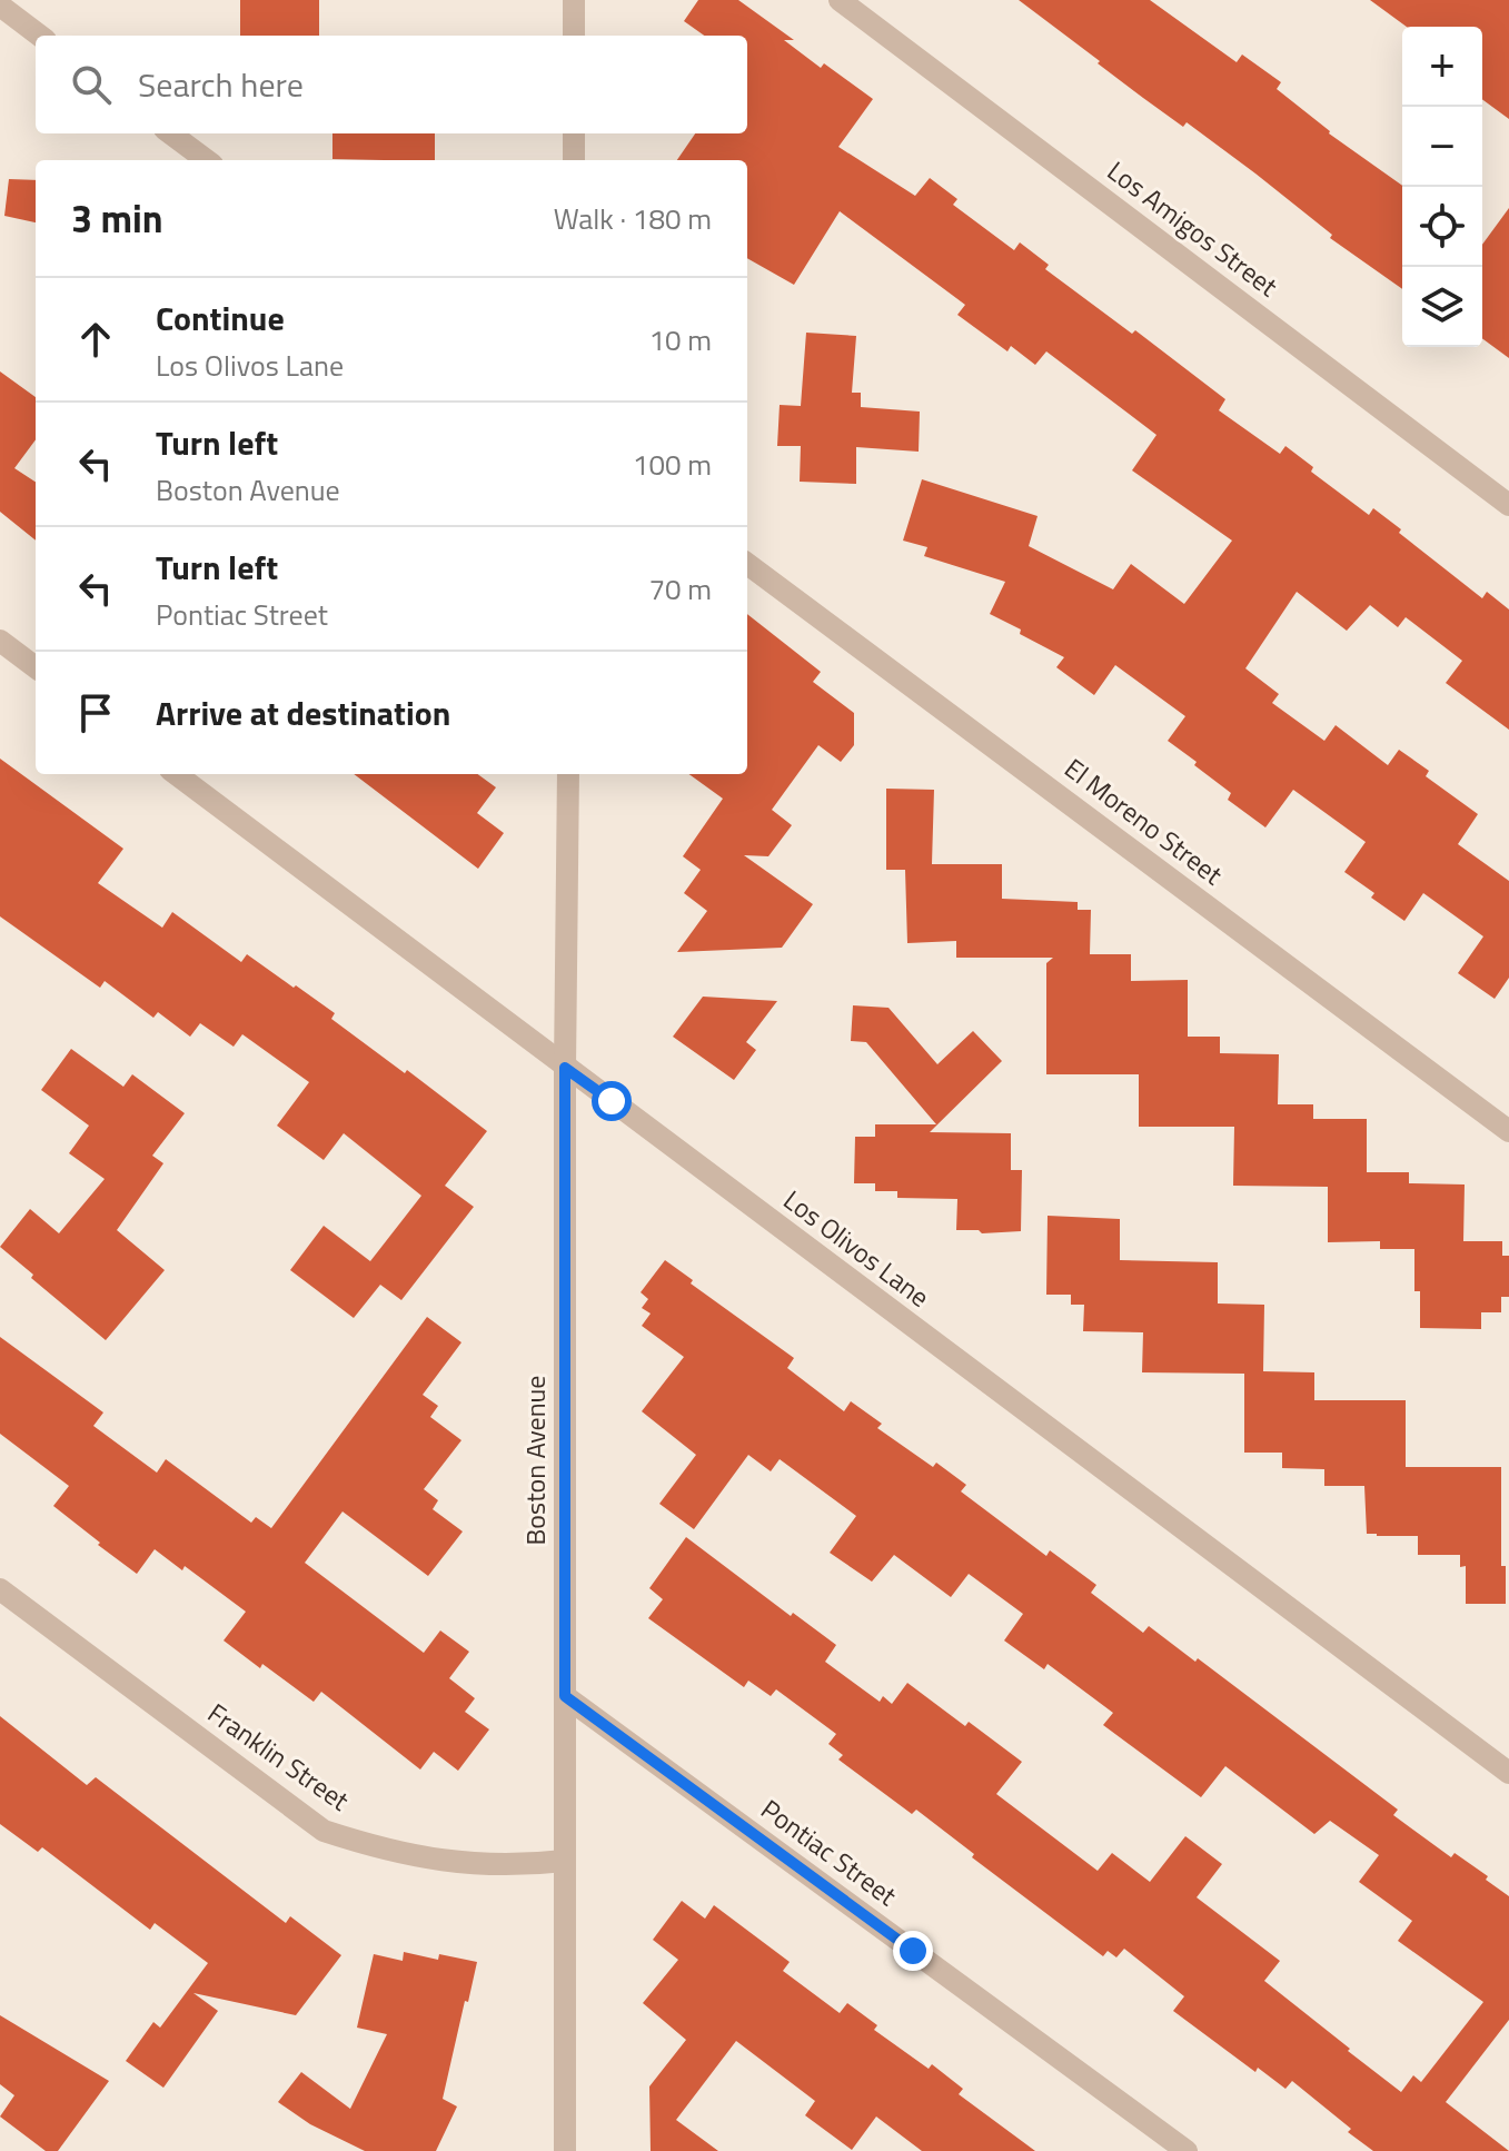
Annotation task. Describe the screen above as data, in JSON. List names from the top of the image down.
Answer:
{
  "streets": {
    "street": [
      "Los Amigos Street",
      "El Moreno Street",
      "Los Olivos Lane",
      "Boston Avenue",
      "Franklin Street",
      "Pontiac Street"
    ]
  },
  "crossings": [
    ["Los Olivos Lane", "Boston Avenue"],
    ["Boston Avenue", "Franklin Street"],
    ["Boston Avenue", "Pontiac Street"]
  ],
  "page": {
    "map_buttons": ["+", "−"],
    "search": "Search here",
    "heading": ["3 min", "Walk · 180 m"],
    "list": [
      ["Continue", "Los Olivos Lane", "10 m"],
      ["Turn left", "Boston Avenue", "100 m"],
      ["Turn left", "Pontiac Street", "70 m"],
      "Arrive at destination"
    ]
  }
}
